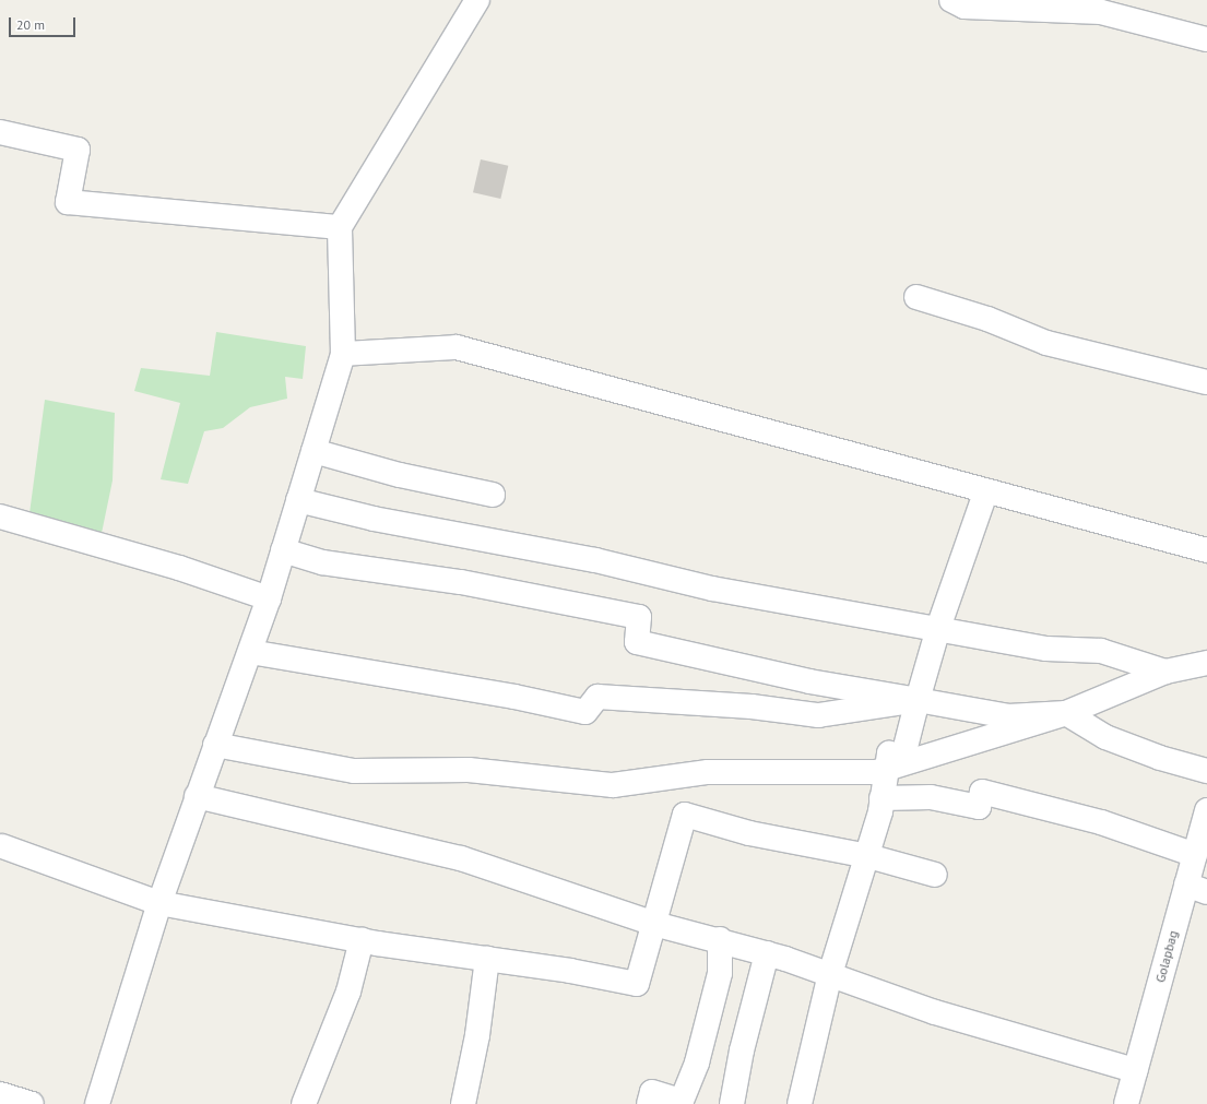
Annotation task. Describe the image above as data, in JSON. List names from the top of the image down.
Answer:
{
  "streets": {
    "street": ["Golapbag"]
  },
  "scale_bar": "20 m"
}
